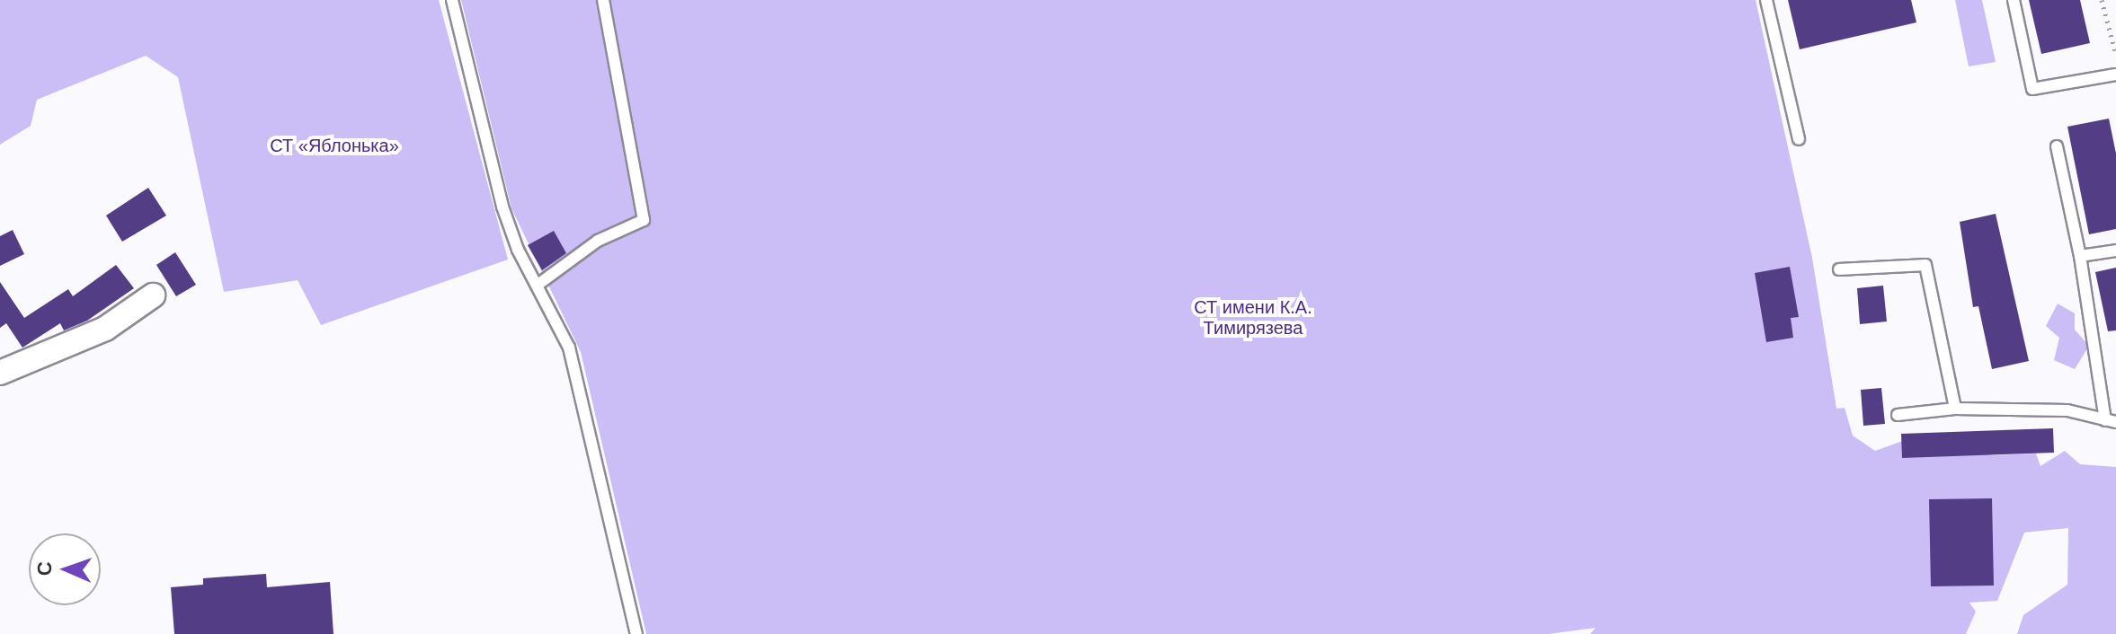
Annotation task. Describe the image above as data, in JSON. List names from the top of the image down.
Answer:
{
  "parks": ["СТ «Яблонька»", "СТ имени К.А. Тимирязева"],
  "north": "left"
}
